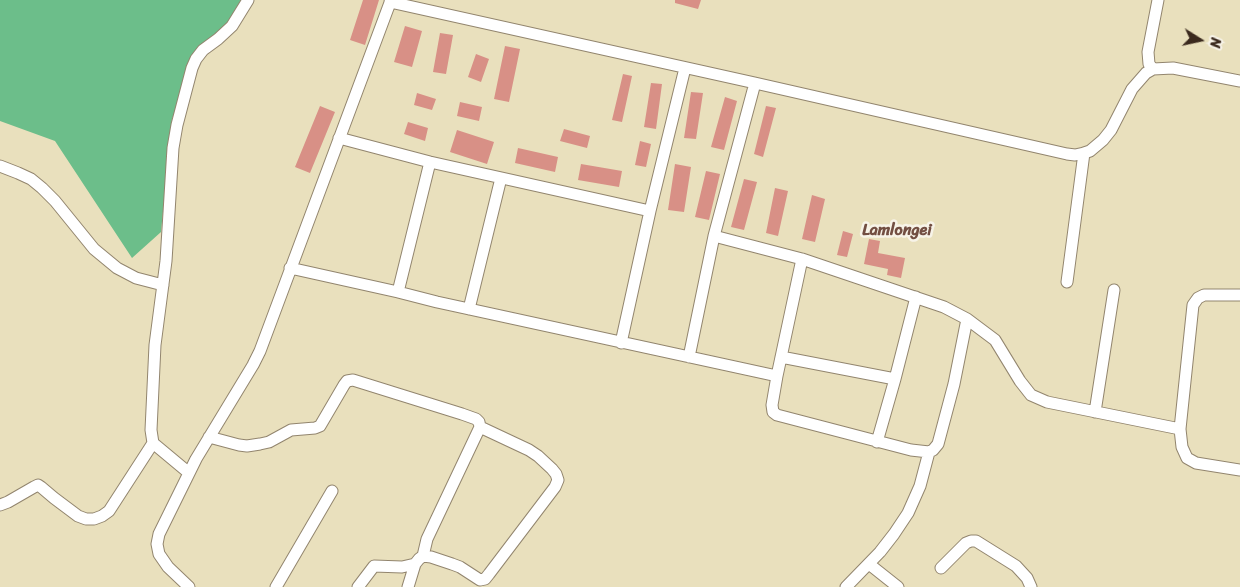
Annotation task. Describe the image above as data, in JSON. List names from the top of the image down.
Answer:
{
  "districts": ["Lamlongei"],
  "north": "right"
}
